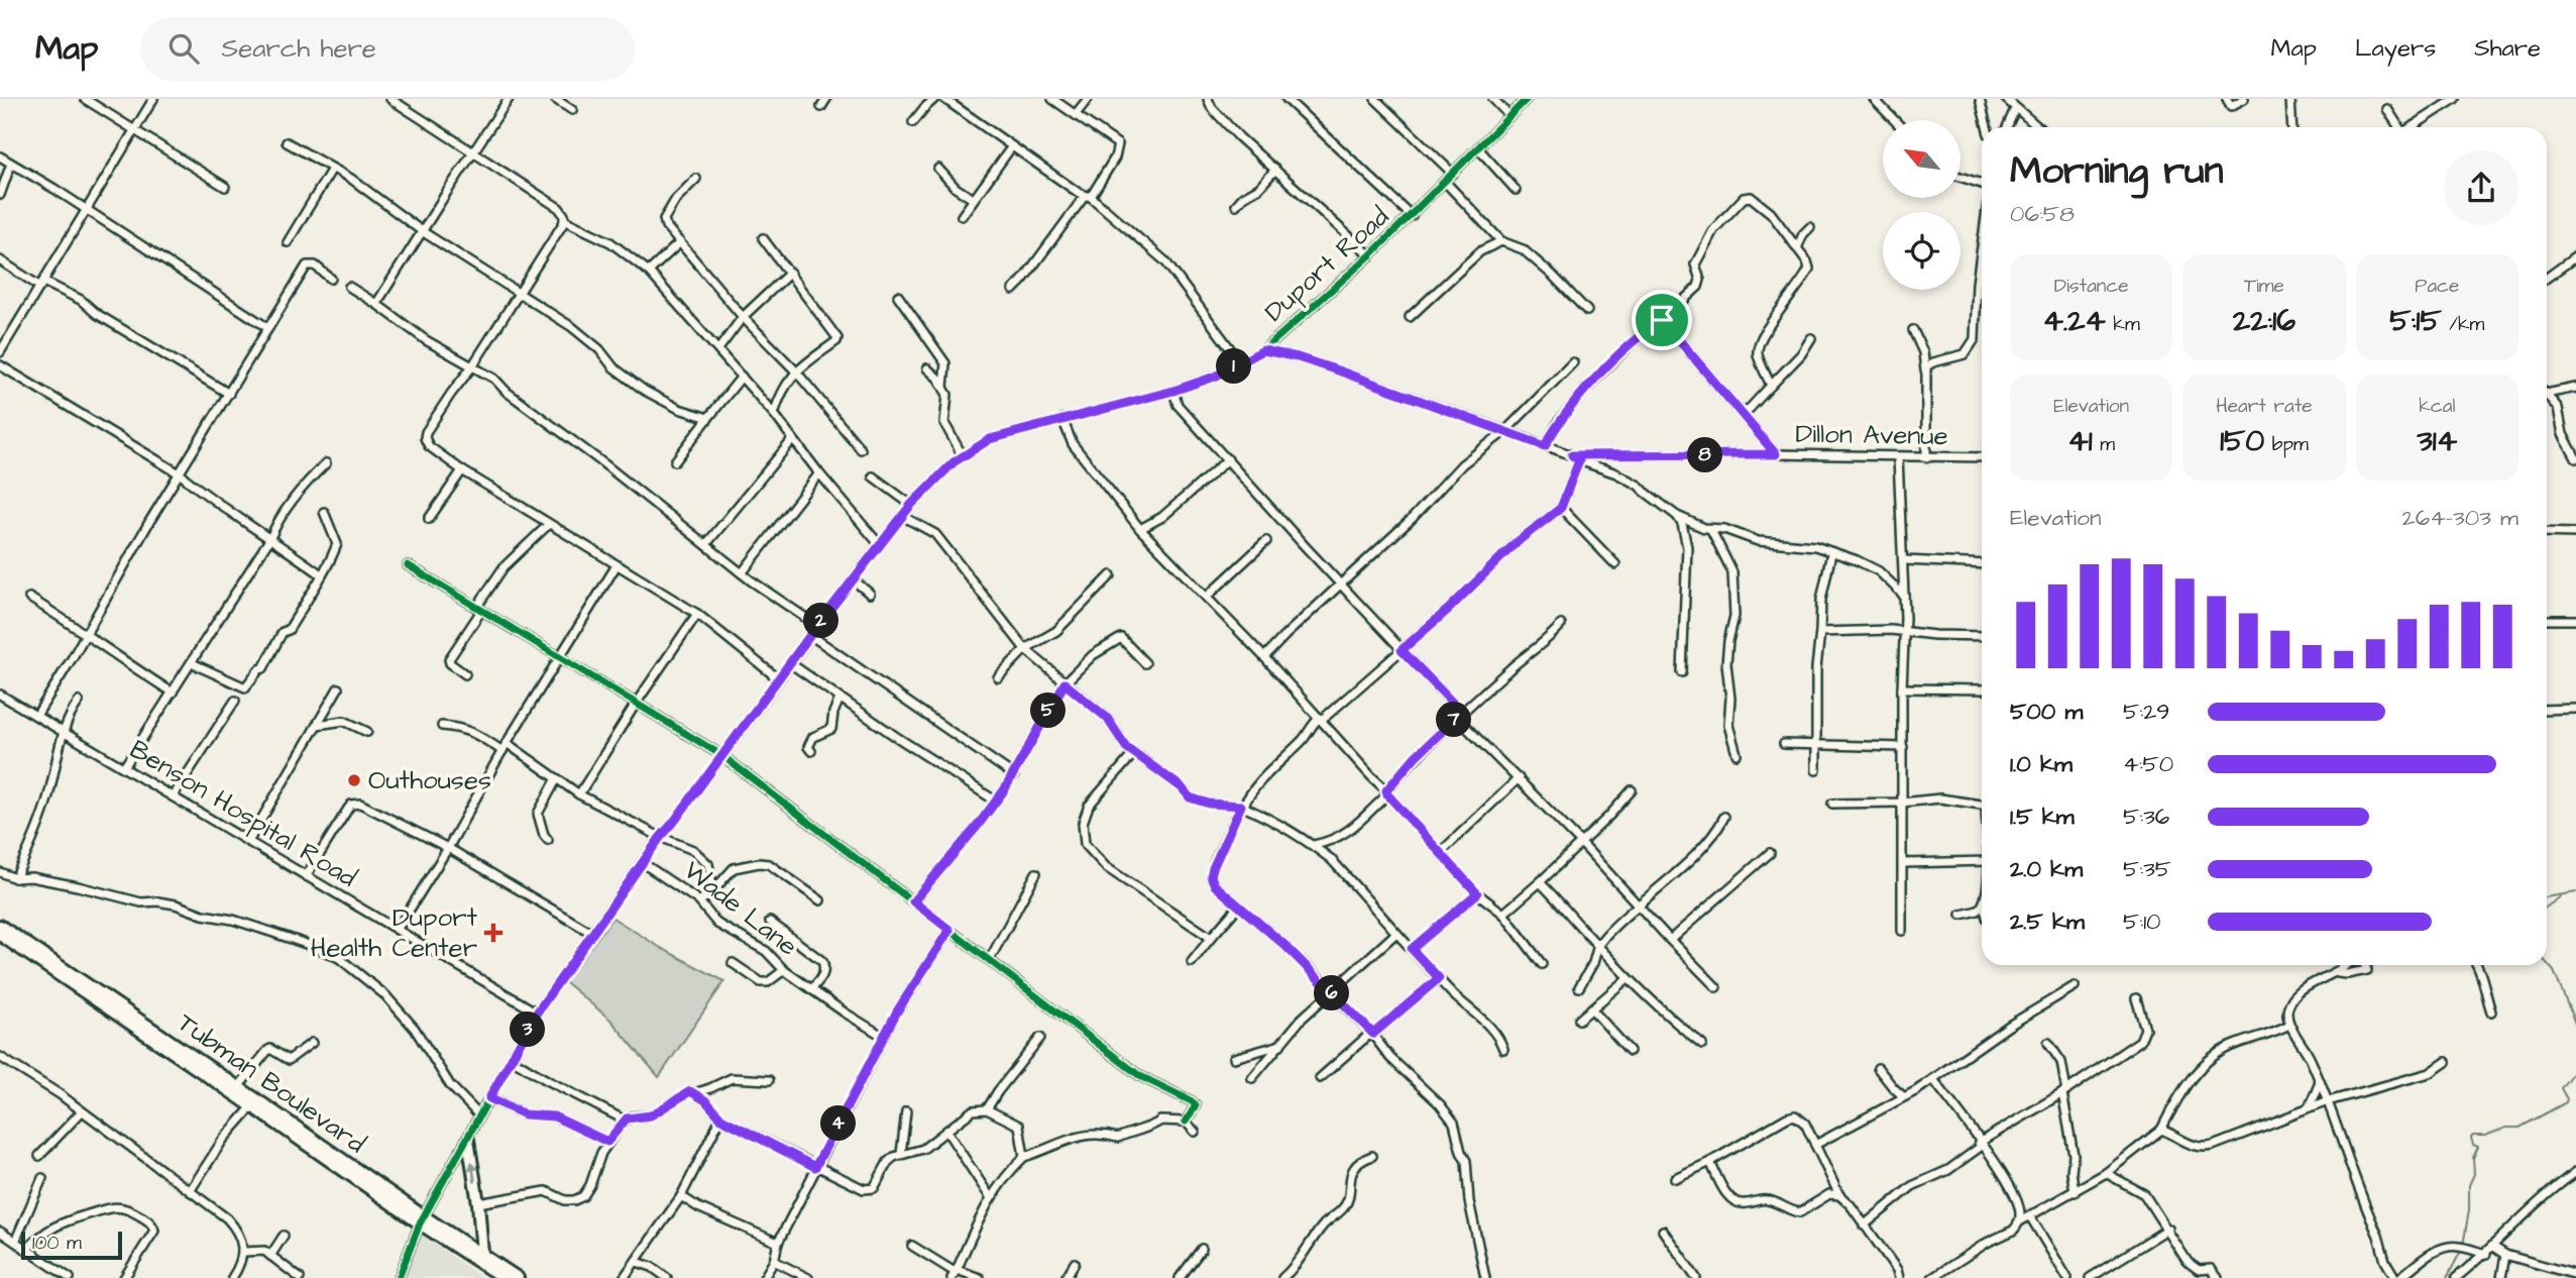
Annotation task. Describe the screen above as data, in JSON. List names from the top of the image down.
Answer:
{
  "streets": {
    "highway": ["Tubman Boulevard"],
    "street": [
      "Duport Road",
      "Dillon Avenue",
      "Benson Hospital Road",
      "Wade Lane"
    ]
  },
  "crossings": [
    ["Duport Road", "Dillon Avenue"],
    ["Duport Road", "Benson Hospital Road"],
    ["Duport Road", "Wade Lane"],
    ["Duport Road", "Tubman Boulevard"]
  ],
  "places": {
    "other": ["Outhouses"],
    "health": ["Duport Health Center"]
  },
  "scale_bar": "100 m",
  "north": "top left",
  "page": {
    "header": "Map",
    "search": "Search here",
    "nav": ["Map", "Layers", "Share"],
    "heading": ["Morning run", "06:58"],
    "stats": [
      ["Distance", "4.24 km"],
      ["Time", "22:16"],
      ["Pace", "5:15 /km"],
      ["Elevation", "41 m"],
      ["Heart rate", "150 bpm"],
      ["kcal", "314"]
    ],
    "pins": [
      "1",
      "8",
      "2",
      "5",
      "7",
      "6",
      "3",
      "4"
    ],
    "chart": ["Elevation", "264–303 m"],
    "list": [
      {
        "name": "500 m",
        "note": "5:29"
      },
      {
        "name": "1.0 km",
        "note": "4:50"
      },
      {
        "name": "1.5 km",
        "note": "5:36"
      },
      {
        "name": "2.0 km",
        "note": "5:35"
      },
      {
        "name": "2.5 km",
        "note": "5:10"
      }
    ],
    "scale": "100 m"
  }
}
